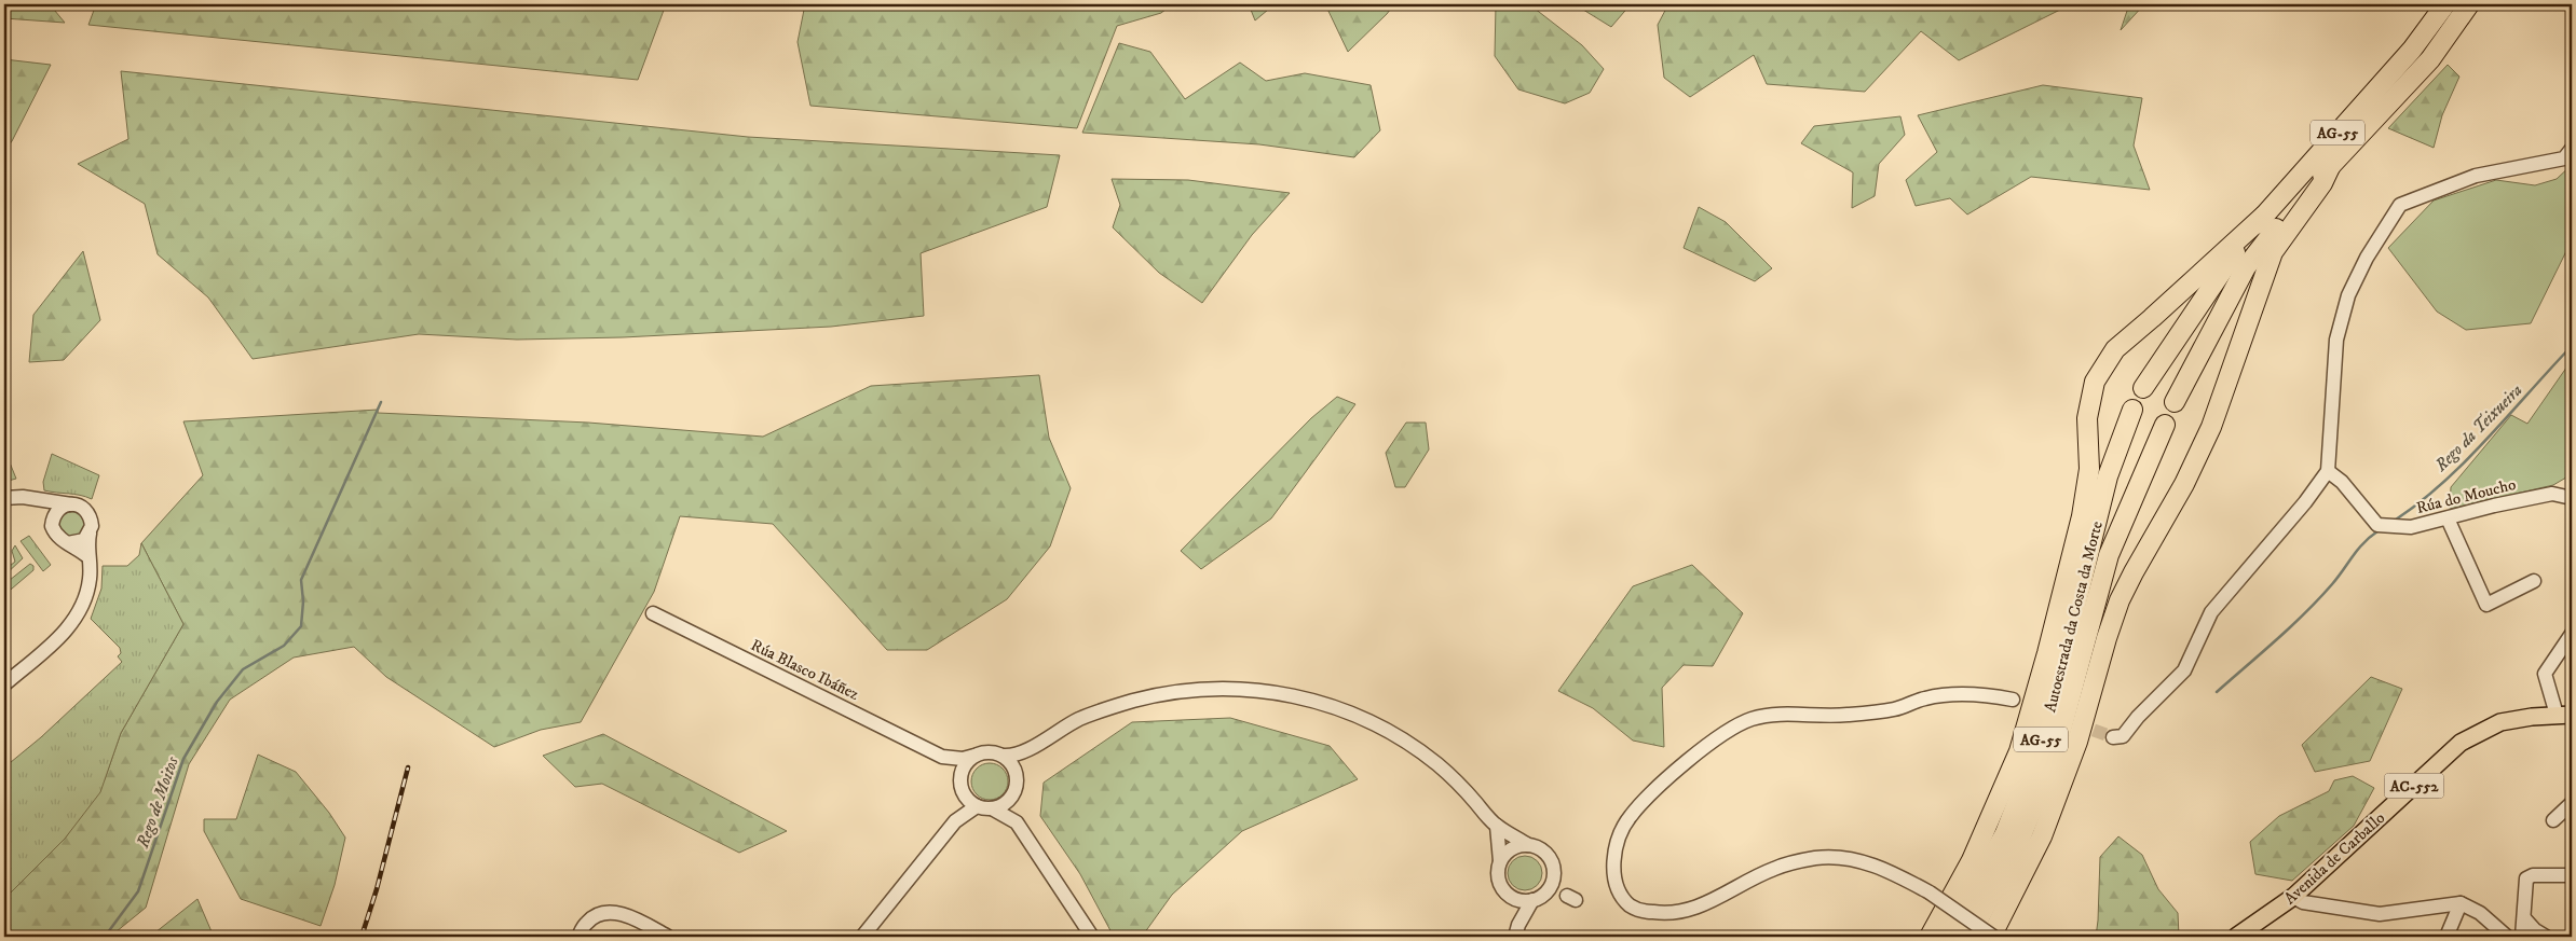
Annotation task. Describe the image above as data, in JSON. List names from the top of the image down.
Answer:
{
  "streets": {
    "highway": ["AG-55", "Autoestrada da Costa da Morte"],
    "main road": ["AC-552", "Avenida de Carballo"],
    "street": ["Rúa do Moucho", "Rúa Blasco Ibáñez"]
  },
  "water": ["Rego da Teixueira", "Rego de Moitos"]
}
